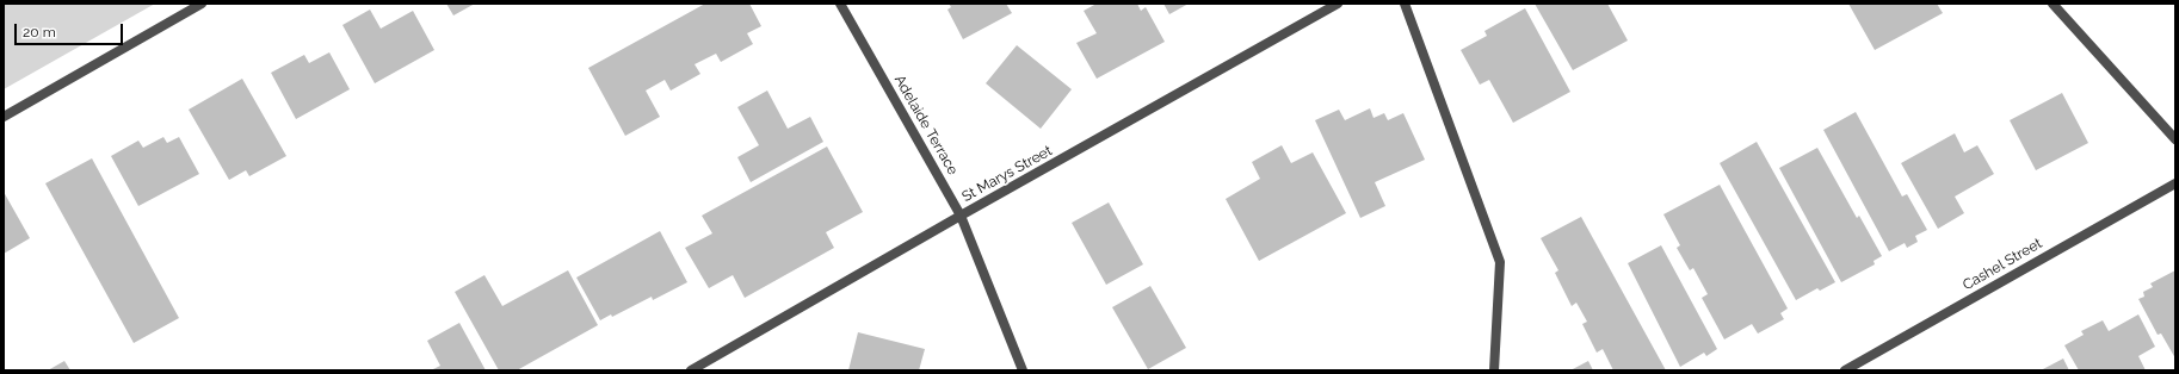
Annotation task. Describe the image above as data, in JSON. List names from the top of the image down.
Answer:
{
  "streets": {
    "street": ["Adelaide Terrace", "St Marys Street", "Cashel Street"]
  },
  "crossings": [
    ["Adelaide Terrace", "St Marys Street"]
  ],
  "scale_bar": "20 m"
}
